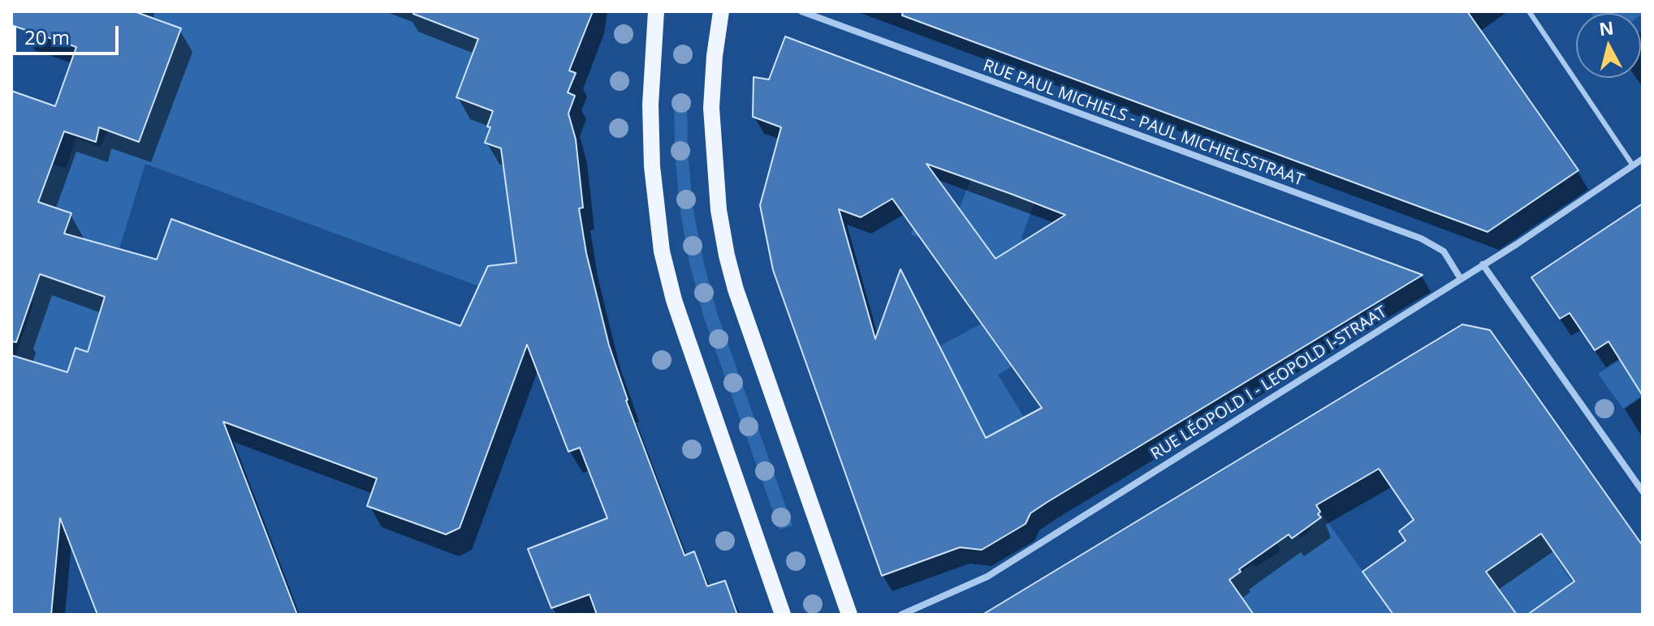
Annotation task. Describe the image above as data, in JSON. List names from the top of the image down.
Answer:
{
  "streets": {
    "street": ["RUE PAUL MICHIELS - PAUL MICHIELSSTRAAT", "RUE LÉOPOLD I - LEOPOLD I-STRAAT"]
  },
  "crossings": [
    ["RUE PAUL MICHIELS - PAUL MICHIELSSTRAAT", "RUE LÉOPOLD I - LEOPOLD I-STRAAT"]
  ],
  "scale_bar": "20 m",
  "north": "top"
}
